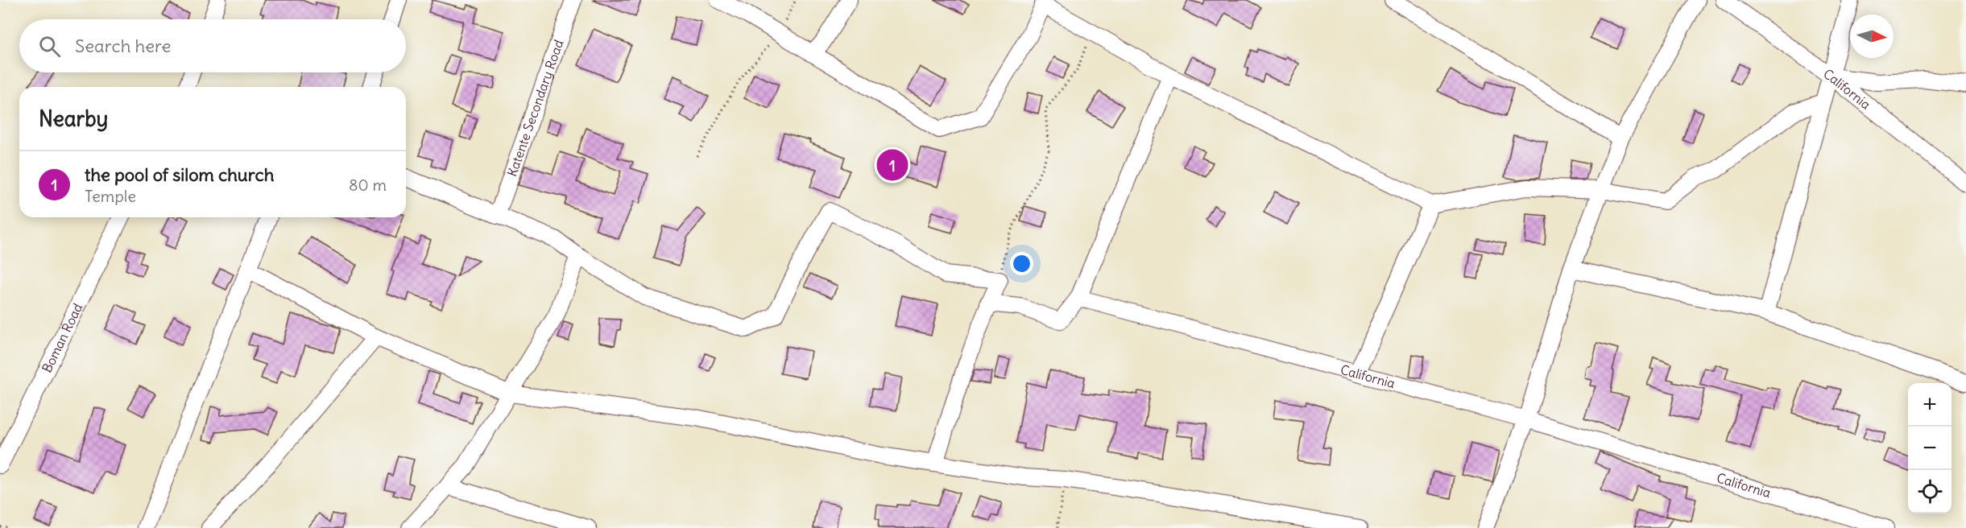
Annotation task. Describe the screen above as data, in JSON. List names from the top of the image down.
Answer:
{
  "streets": {
    "street": ["California", "Katente Secondary Road", "Boman Road"]
  },
  "north": "right",
  "page": {
    "search": "Search here",
    "heading": "Nearby",
    "pins": "1",
    "list": [
      {
        "mark": "1",
        "name": "the pool of silom church",
        "note": "Temple",
        "value": "80 m"
      }
    ],
    "map_buttons": ["+", "−"]
  }
}
